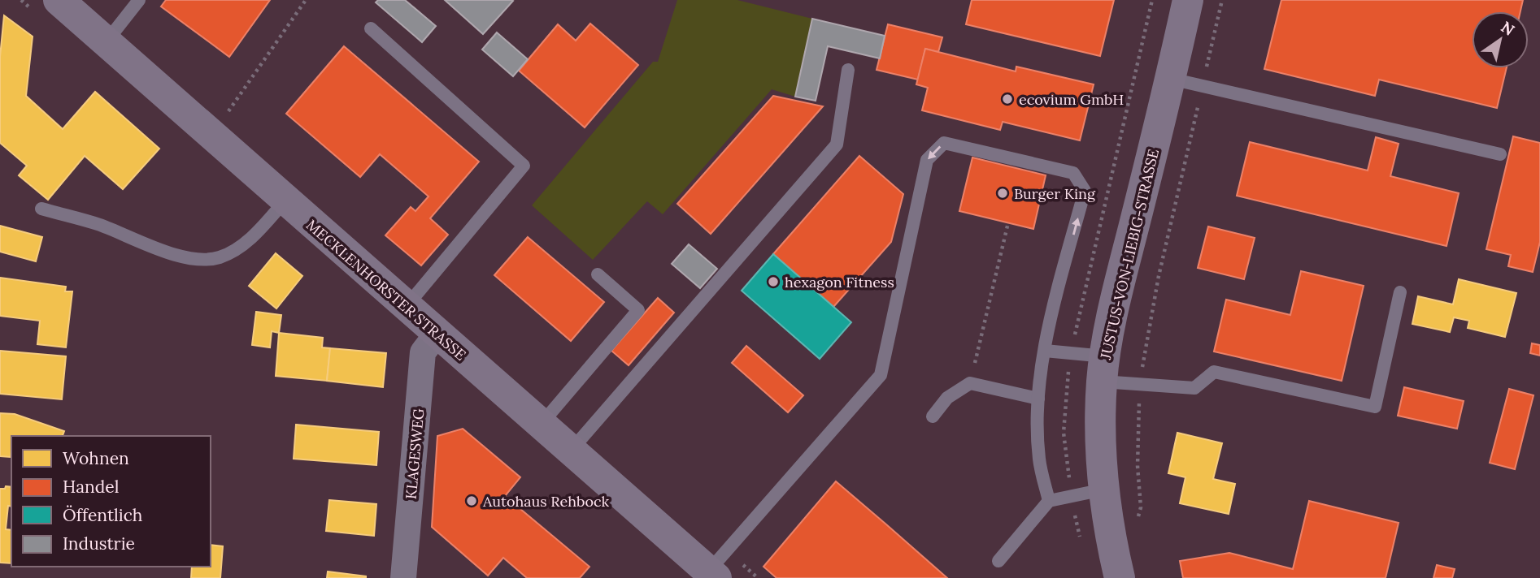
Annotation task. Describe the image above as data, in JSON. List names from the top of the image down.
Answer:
{
  "streets": {
    "main road": ["JUSTUS-VON-LIEBIG-STRASSE", "MECKLENHORSTER STRASSE"],
    "street": ["KLAGESWEG"]
  },
  "crossings": [
    ["MECKLENHORSTER STRASSE", "KLAGESWEG"]
  ],
  "places": [
    "ecovium GmbH",
    "Burger King",
    "hexagon Fitness",
    "Autohaus Rehbock"
  ],
  "legend": [
    "Wohnen",
    "Handel",
    "Öffentlich",
    "Industrie"
  ],
  "north": "top right"
}
